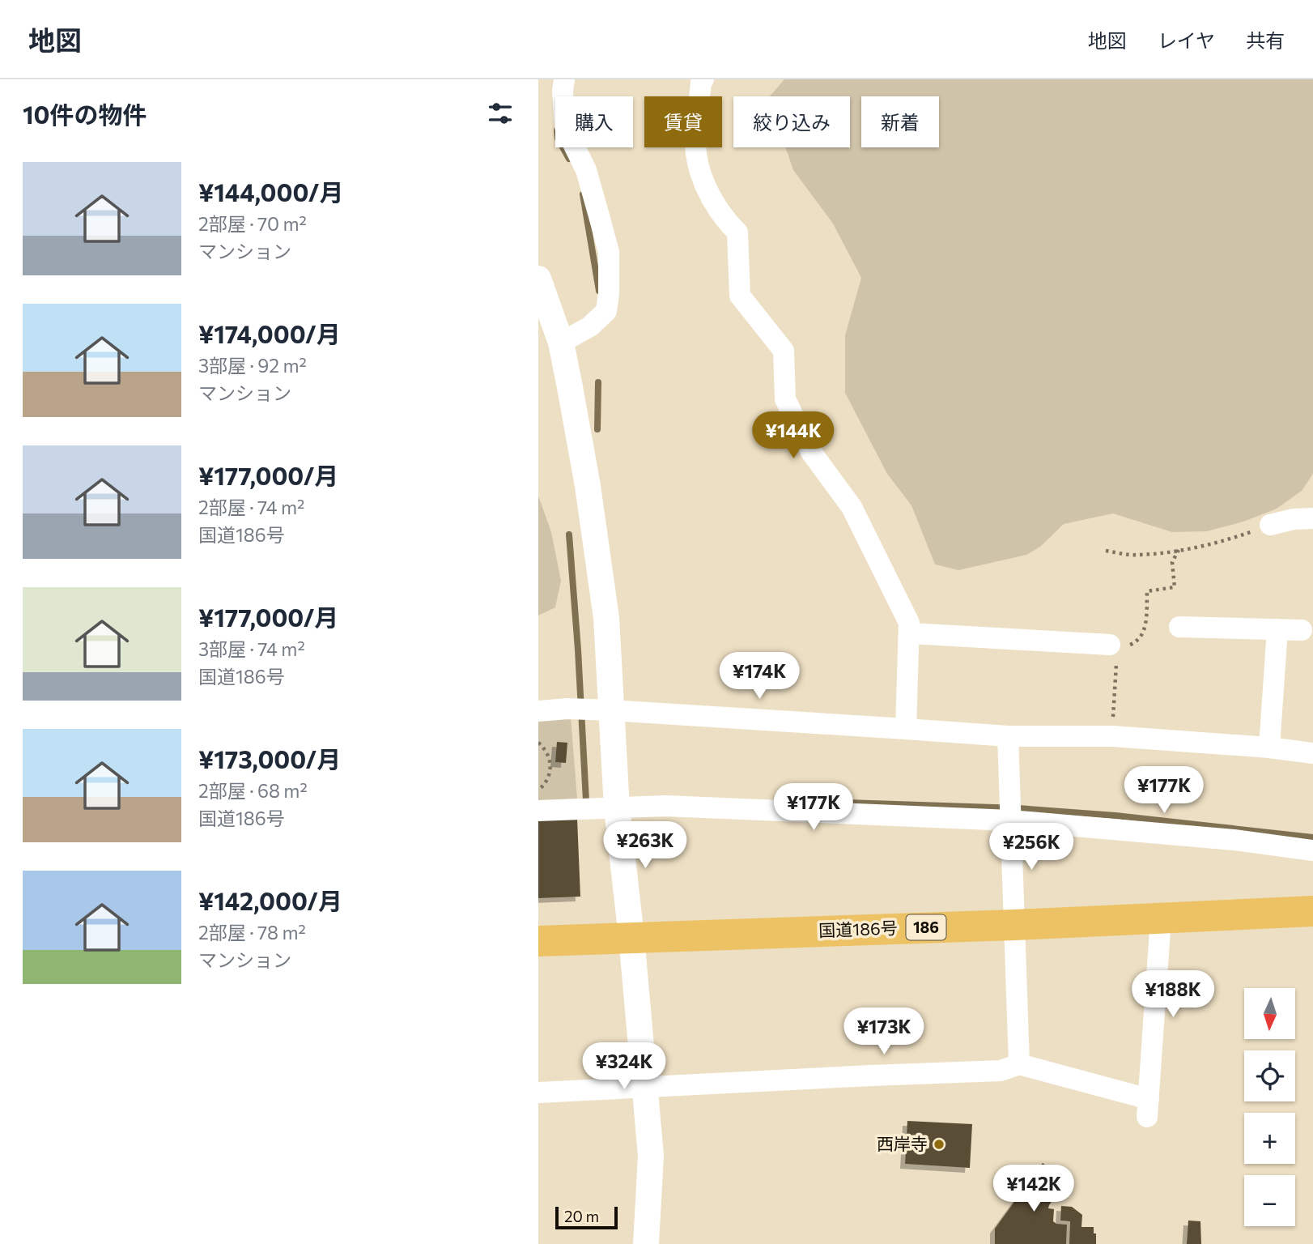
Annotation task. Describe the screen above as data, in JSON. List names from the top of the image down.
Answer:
{
  "streets": {
    "highway": ["186", "国道186号"]
  },
  "places": ["西岸寺"],
  "scale_bar": "20 m",
  "north": "bottom",
  "page": {
    "header": "地図",
    "nav": ["地図", "レイヤ", "共有"],
    "heading": "10件の物件",
    "chip": [
      "購入",
      "賃貸",
      "絞り込み",
      "新着"
    ],
    "list": [
      {
        "name": "¥144,000/月",
        "note": "2部屋 · 70 m² · マンション"
      },
      {
        "name": "¥174,000/月",
        "note": "3部屋 · 92 m² · マンション"
      },
      {
        "name": "¥177,000/月",
        "note": "2部屋 · 74 m² · 国道186号"
      },
      {
        "name": "¥177,000/月",
        "note": "3部屋 · 74 m² · 国道186号"
      },
      {
        "name": "¥173,000/月",
        "note": "2部屋 · 68 m² · 国道186号"
      },
      {
        "name": "¥142,000/月",
        "note": "2部屋 · 78 m² · マンション"
      }
    ],
    "price": [
      "¥144K",
      "¥174K",
      "¥177K",
      "¥177K",
      "¥263K",
      "¥256K",
      "¥188K",
      "¥173K",
      "¥324K",
      "¥142K"
    ],
    "map_buttons": ["+", "−"],
    "scale": "20 m"
  }
}
